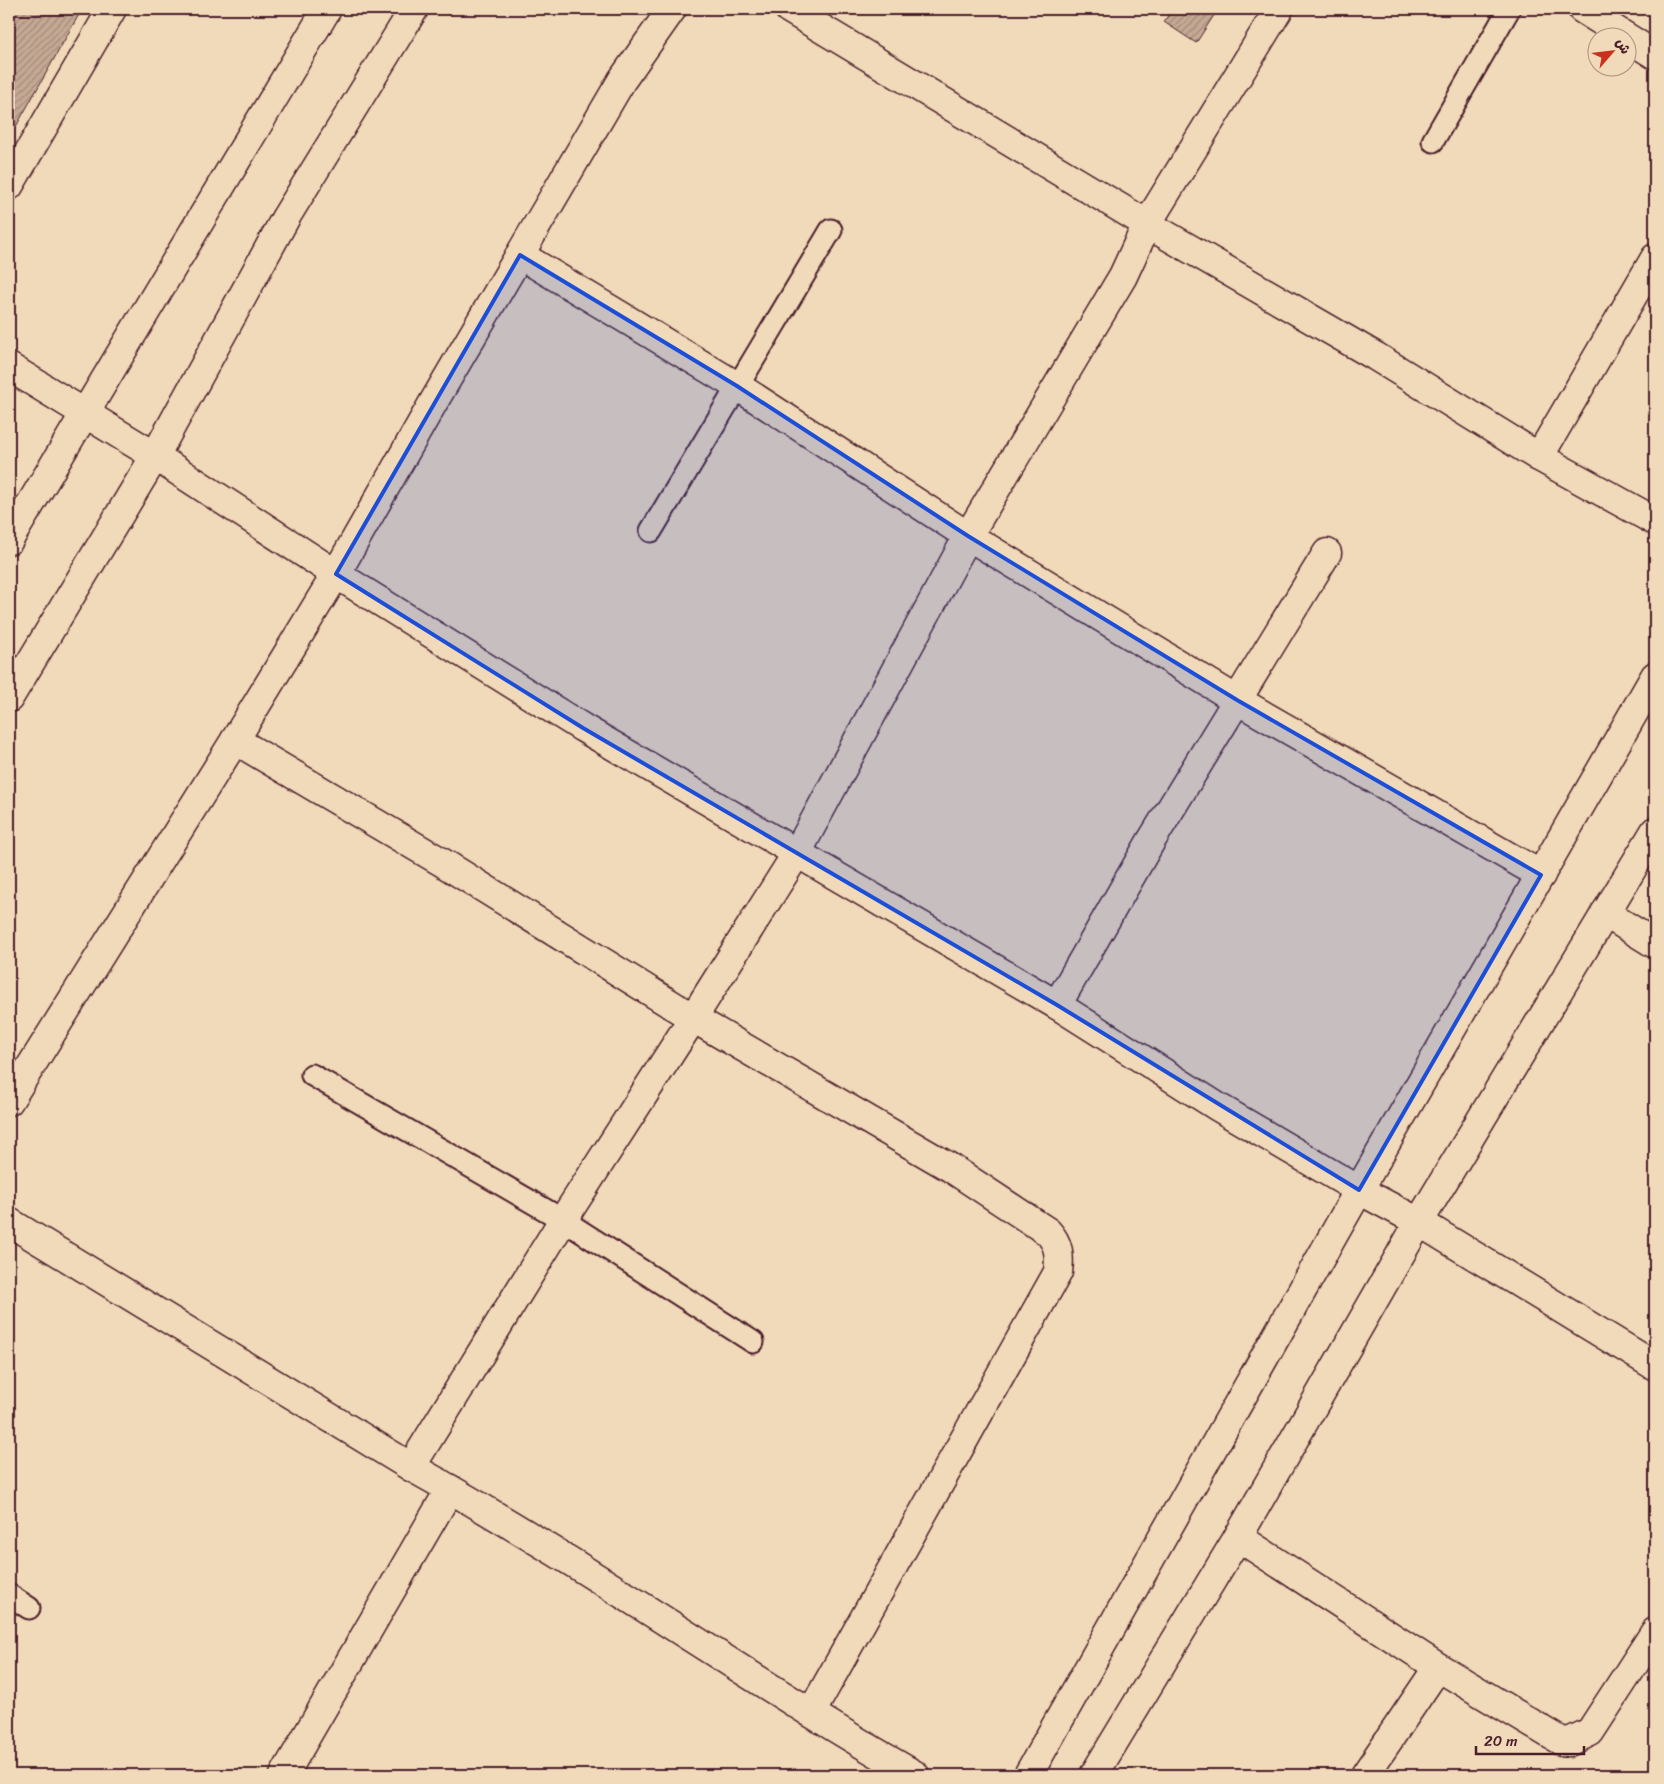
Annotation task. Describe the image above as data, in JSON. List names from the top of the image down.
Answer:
{
  "scale_bar": "20 m",
  "north": "top right"
}
